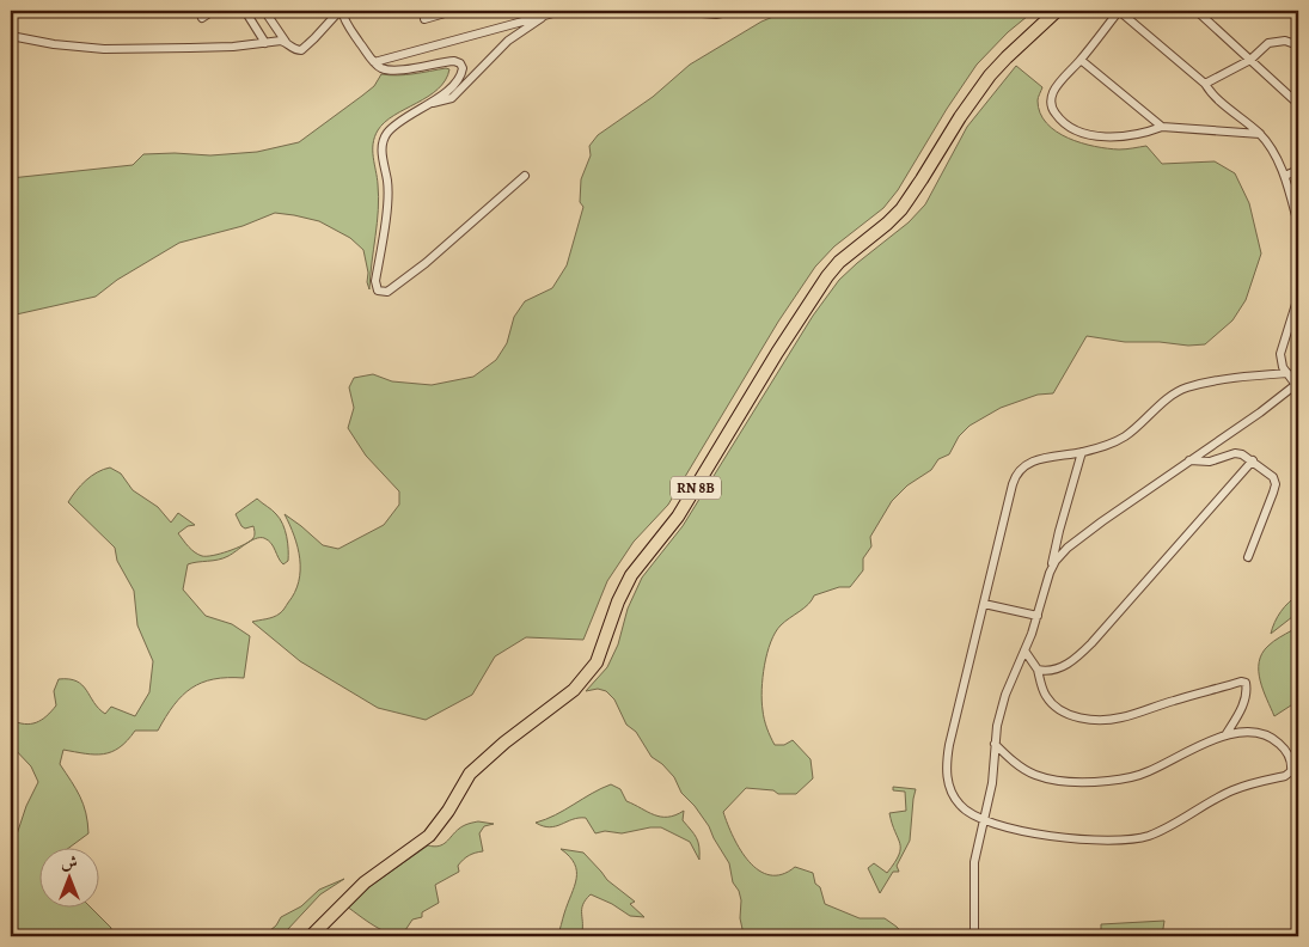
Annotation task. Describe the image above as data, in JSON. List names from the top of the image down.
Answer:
{
  "streets": {
    "main road": ["RN 8B"]
  },
  "north": "top"
}
